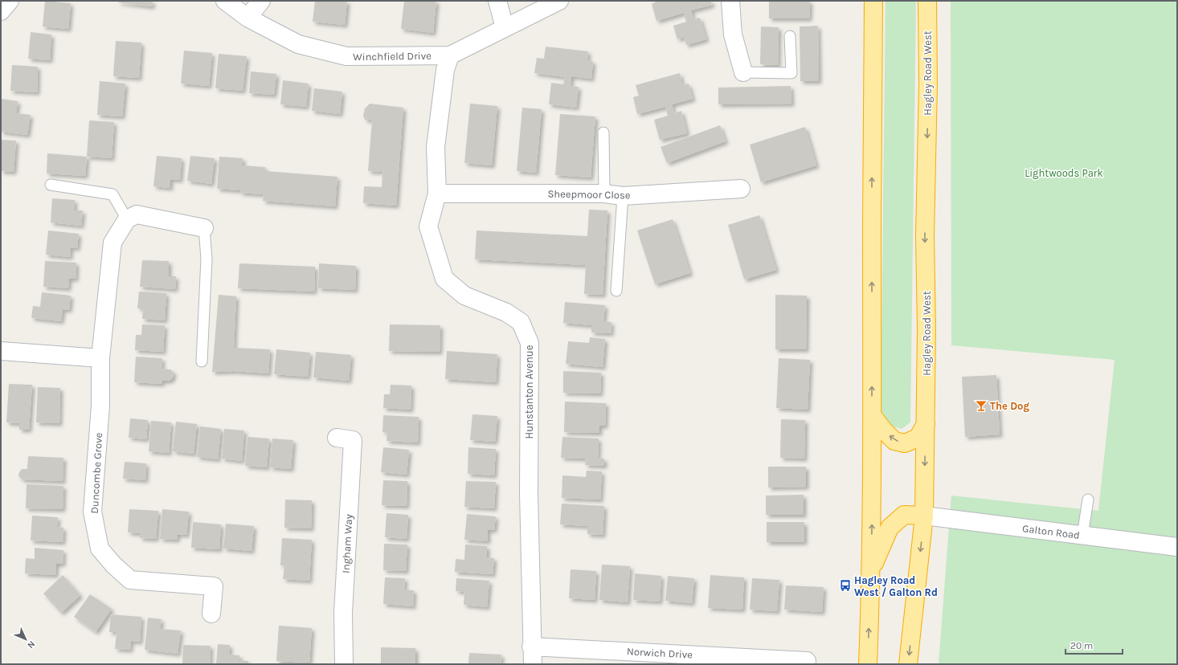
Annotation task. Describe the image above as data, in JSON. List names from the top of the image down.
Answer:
{
  "streets": {
    "highway": ["Hagley Road West"],
    "street": [
      "Winchfield Drive",
      "Sheepmoor Close",
      "Hunstanton Avenue",
      "Duncombe Grove",
      "Galton Road",
      "Ingham Way",
      "Norwich Drive"
    ]
  },
  "crossings": [
    ["Winchfield Drive", "Hunstanton Avenue"],
    ["Hagley Road West", "Galton Road"],
    ["Sheepmoor Close", "Hunstanton Avenue"],
    ["Hunstanton Avenue", "Norwich Drive"]
  ],
  "parks": ["Lightwoods Park"],
  "places": {
    "bar": ["The Dog"],
    "bus stop": ["Hagley Road West / Galton Rd"]
  },
  "scale_bar": "20 m",
  "north": "bottom right"
}
